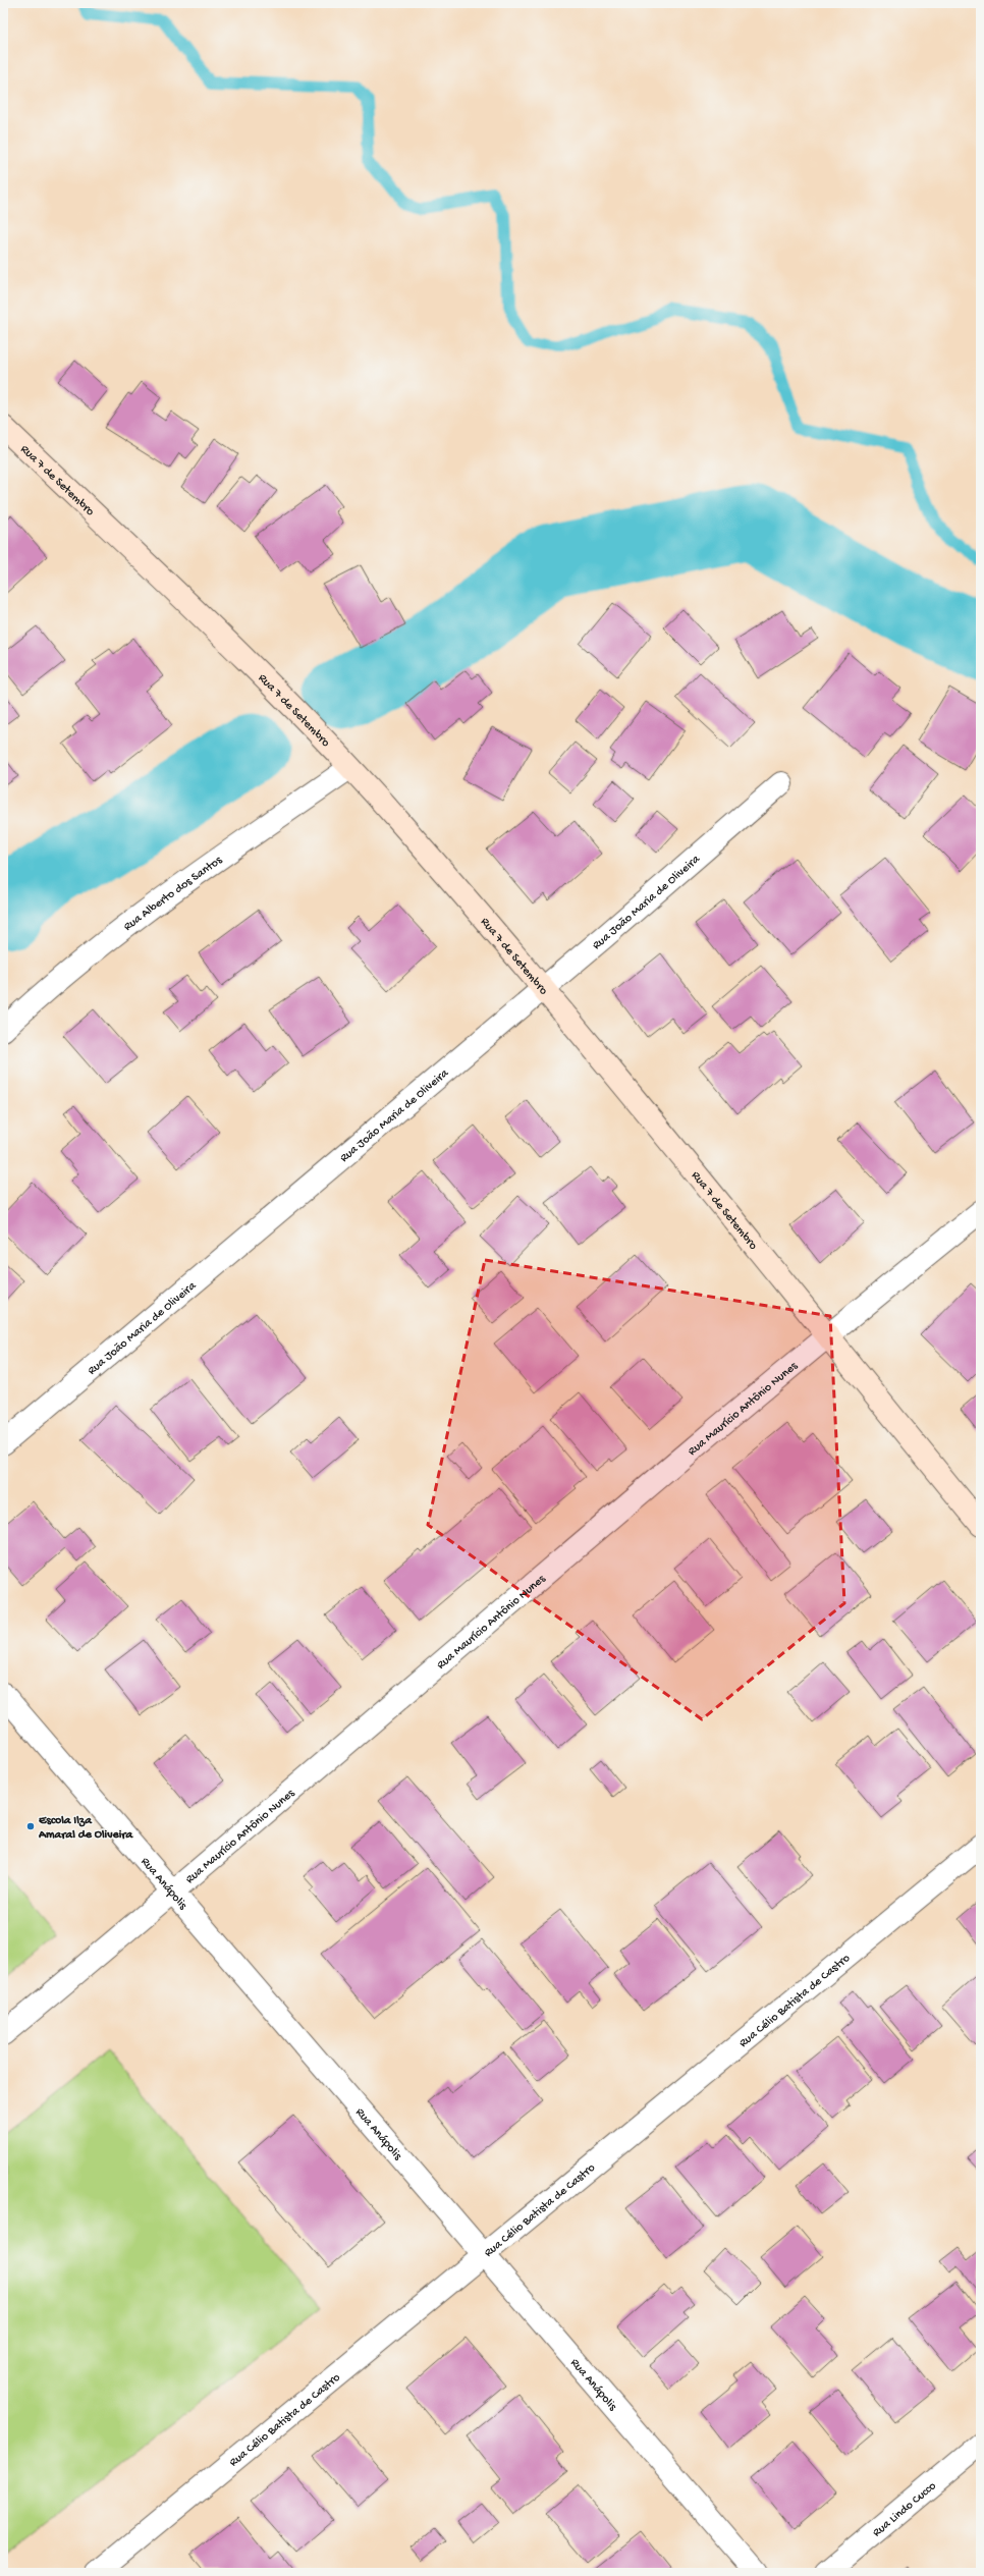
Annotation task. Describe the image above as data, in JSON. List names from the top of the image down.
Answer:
{
  "streets": {
    "street": [
      "Rua 7 de Setembro",
      "Rua Alberto dos Santos",
      "Rua João Maria de Oliveira",
      "Rua Maurício Antônio Nunes",
      "Rua Anápolis",
      "Rua Célio Batista de Castro",
      "Rua Lindo Cucco"
    ]
  },
  "crossings": [
    ["Rua 7 de Setembro", "Rua Alberto dos Santos"],
    ["Rua 7 de Setembro", "Rua João Maria de Oliveira"],
    ["Rua 7 de Setembro", "Rua Maurício Antônio Nunes"],
    ["Rua Maurício Antônio Nunes", "Rua Anápolis"],
    ["Rua Anápolis", "Rua Célio Batista de Castro"]
  ],
  "places": ["Escola Ilza Amaral de Oliveira"]
}
